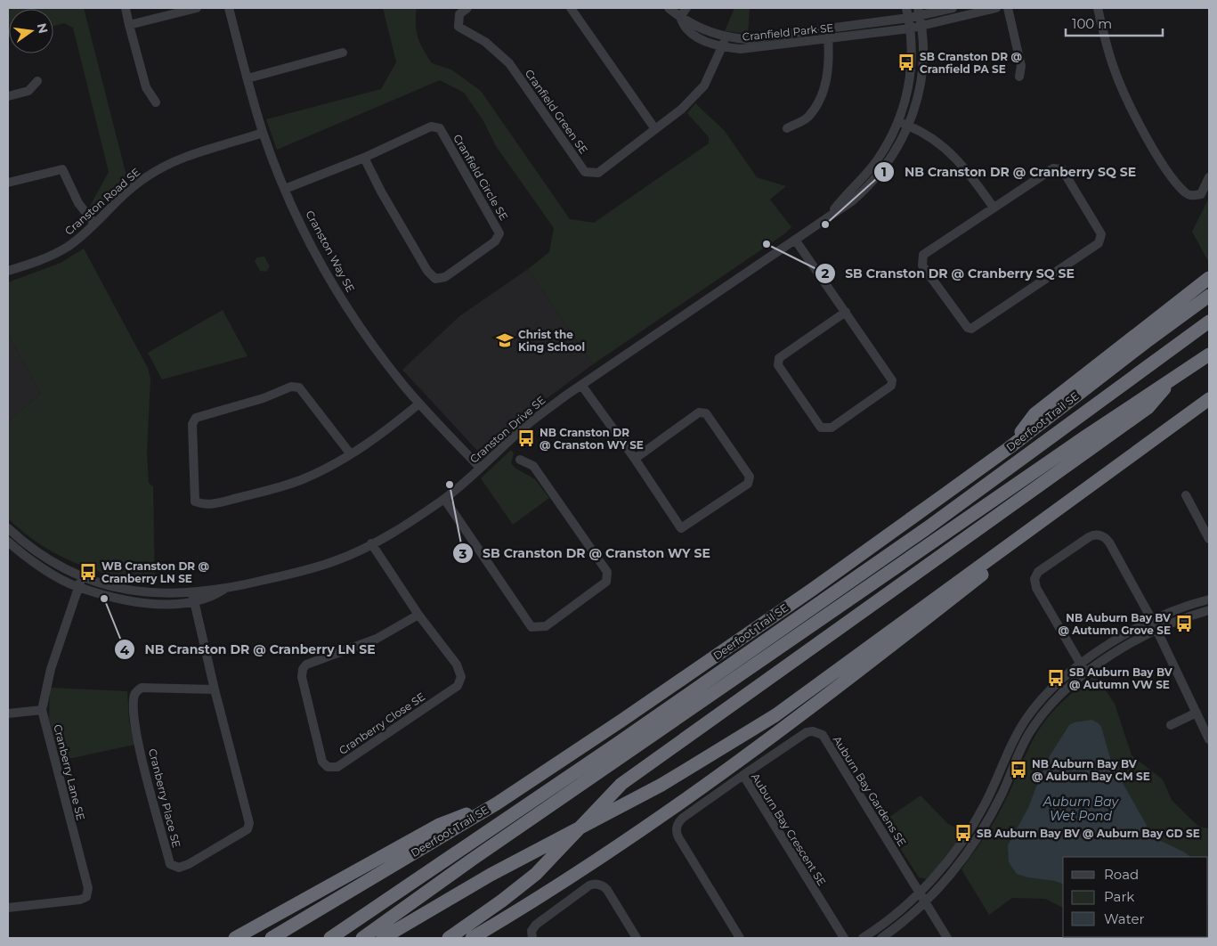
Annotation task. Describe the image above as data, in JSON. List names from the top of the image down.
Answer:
{
  "streets": {
    "highway": ["Deerfoot Trail SE"],
    "street": [
      "Cranfield Park SE",
      "Cranfield Green SE",
      "Cranfield Circle SE",
      "Cranston Road SE",
      "Cranston Way SE",
      "Cranston Drive SE",
      "Cranberry Close SE",
      "Cranberry Lane SE",
      "Auburn Bay Gardens SE",
      "Cranberry Place SE",
      "Auburn Bay Crescent SE"
    ]
  },
  "crossings": [
    ["Cranfield Park SE", "Cranfield Green SE"],
    ["Cranfield Park SE", "Cranston Drive SE"],
    ["Cranfield Circle SE", "Cranston Way SE"],
    ["Cranston Road SE", "Cranston Way SE"],
    ["Cranston Way SE", "Cranston Drive SE"],
    ["Cranston Drive SE", "Cranberry Close SE"],
    ["Cranston Drive SE", "Cranberry Lane SE"],
    ["Cranston Drive SE", "Cranberry Place SE"],
    ["Auburn Bay Gardens SE", "Auburn Bay Crescent SE"]
  ],
  "water": ["Auburn Bay Wet Pond"],
  "places": {
    "bus stop": [
      "SB Cranston DR @ Cranfield PA SE",
      "NB Cranston DR @ Cranston WY SE",
      "WB Cranston DR @ Cranberry LN SE",
      "NB Auburn Bay BV @ Autumn Grove SE",
      "SB Auburn Bay BV @ Autumn VW SE",
      "NB Auburn Bay BV @ Auburn Bay CM SE",
      "SB Auburn Bay BV @ Auburn Bay GD SE"
    ],
    "other": [
      "NB Cranston DR @ Cranberry SQ SE",
      "SB Cranston DR @ Cranberry SQ SE",
      "SB Cranston DR @ Cranston WY SE",
      "NB Cranston DR @ Cranberry LN SE"
    ],
    "school or university": ["Christ the King School"]
  },
  "legend": ["Road", "Park", "Water"],
  "scale_bar": "100 m",
  "north": "right"
}
